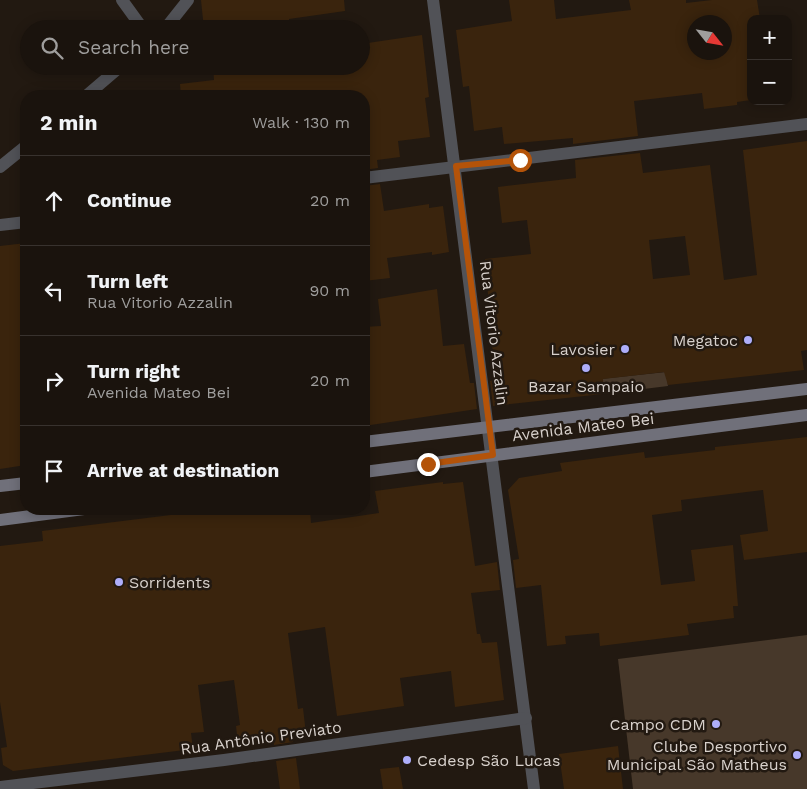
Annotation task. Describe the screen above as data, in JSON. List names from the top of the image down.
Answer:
{
  "streets": {
    "main road": ["Avenida Mateo Bei"],
    "street": ["Rua Vitorio Azzalin", "Rua Antônio Previato"]
  },
  "crossings": [
    ["Rua Vitorio Azzalin", "Avenida Mateo Bei"],
    ["Rua Vitorio Azzalin", "Rua Antônio Previato"]
  ],
  "places": [
    "Megatoc",
    "Lavosier",
    "Bazar Sampaio",
    "Sorridents",
    "Campo CDM",
    "Clube Desportivo Municipal São Matheus",
    "Cedesp São Lucas"
  ],
  "north": "bottom right",
  "page": {
    "map_buttons": ["+", "−"],
    "search": "Search here",
    "heading": ["2 min", "Walk · 130 m"],
    "list": [
      ["Continue", "20 m"],
      ["Turn left", "Rua Vitorio Azzalin", "90 m"],
      ["Turn right", "Avenida Mateo Bei", "20 m"],
      "Arrive at destination"
    ]
  }
}
